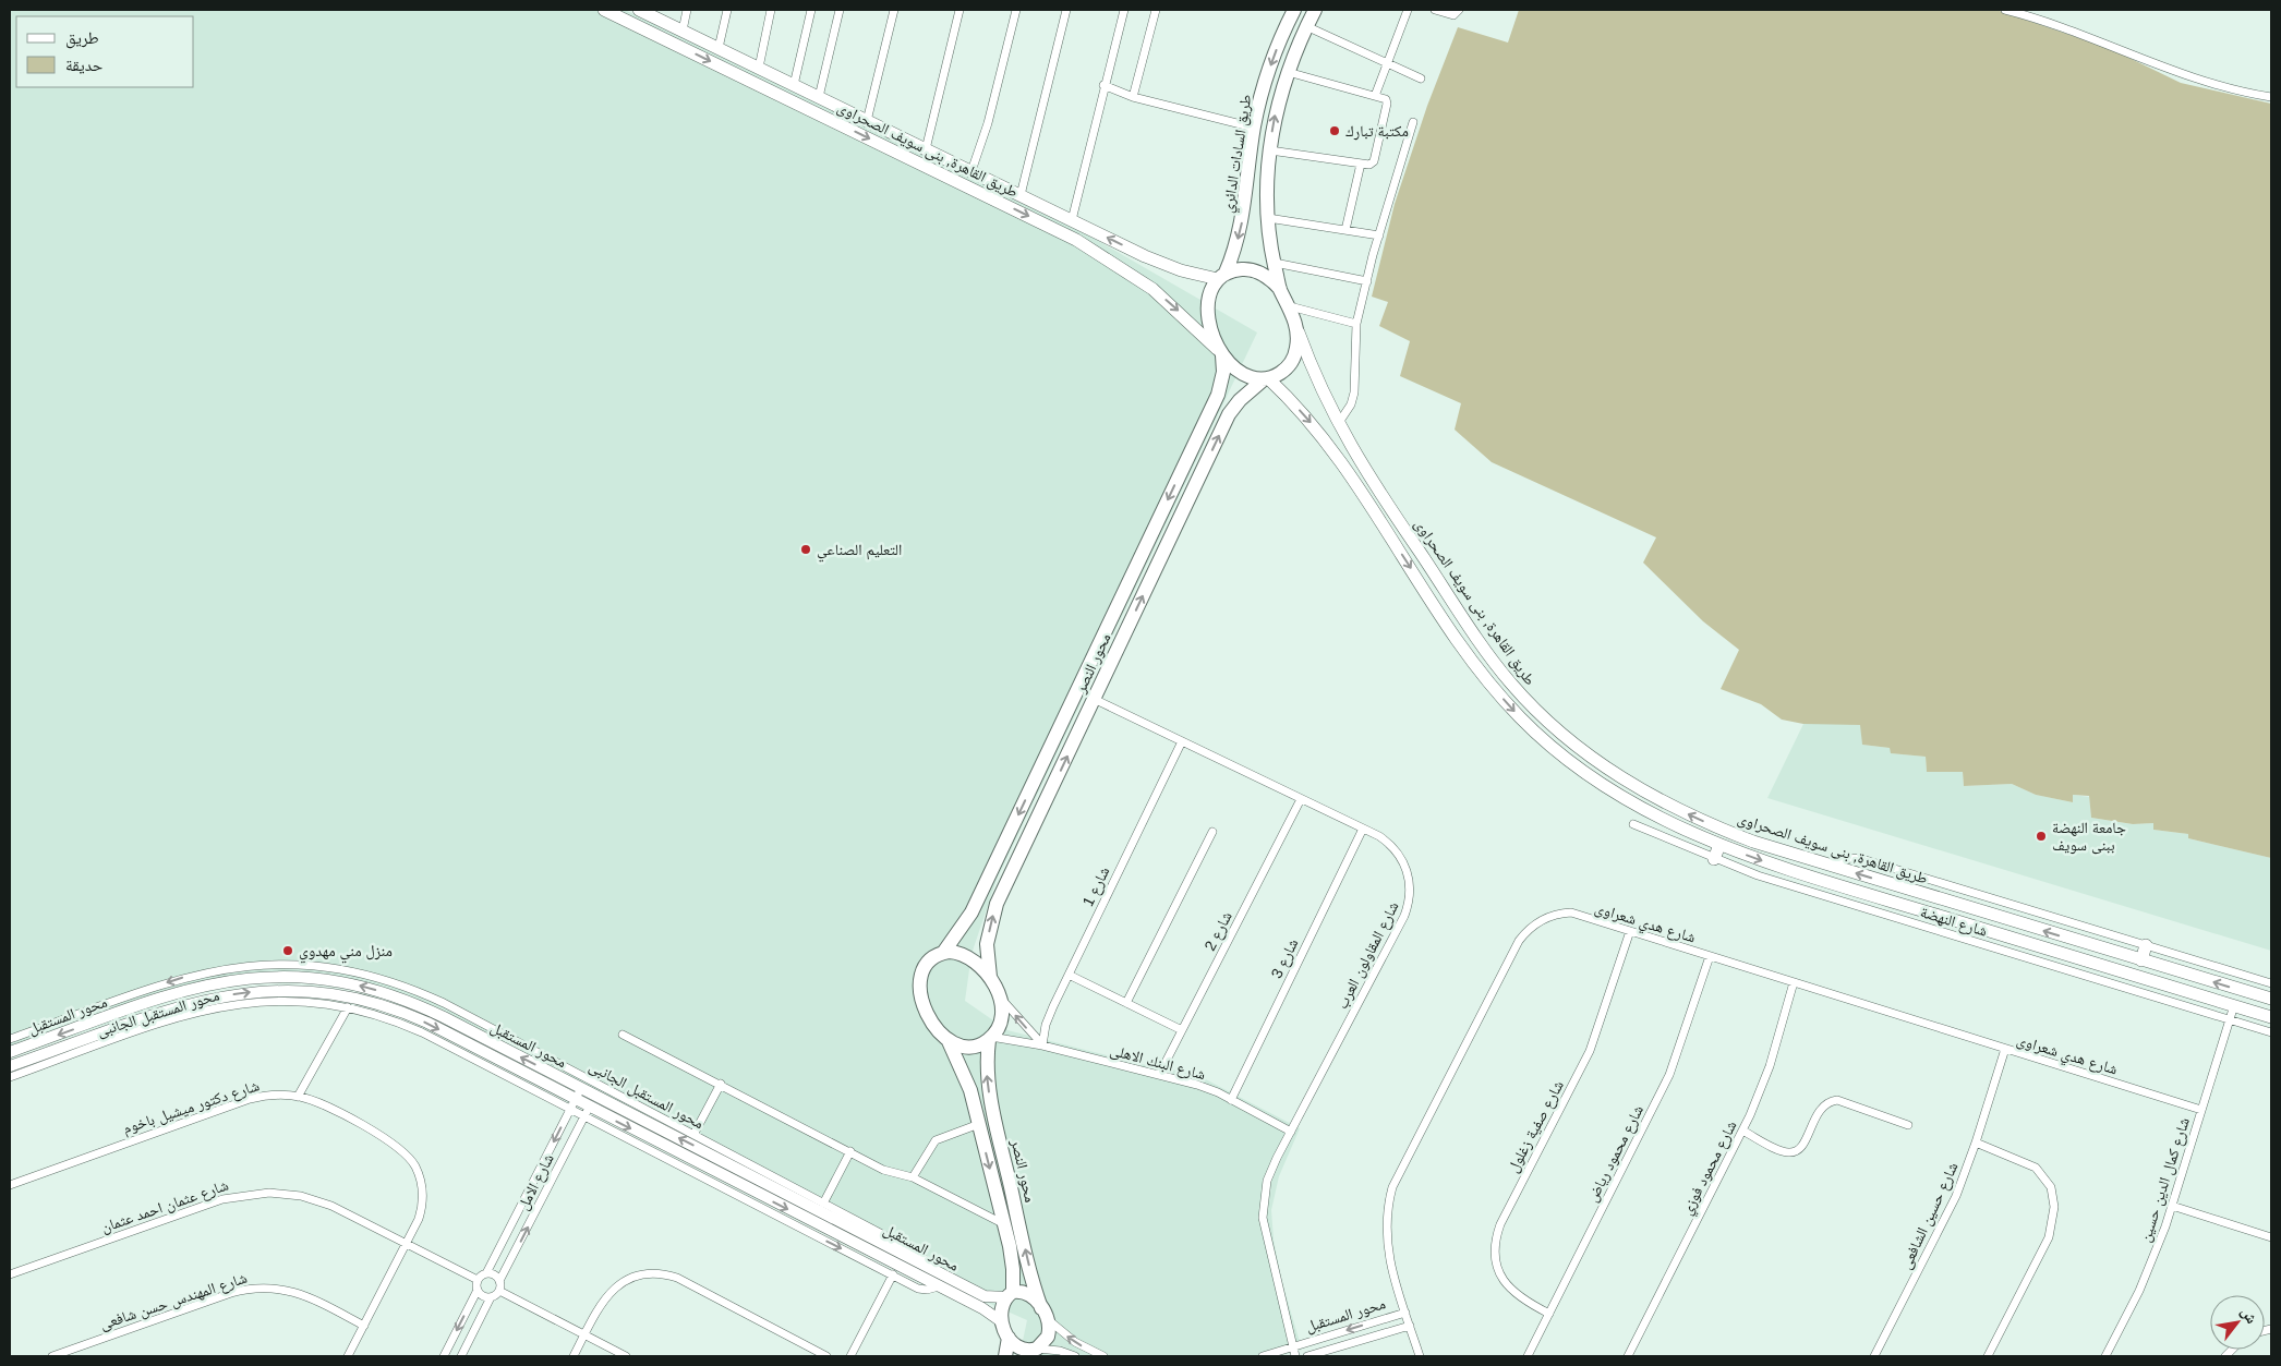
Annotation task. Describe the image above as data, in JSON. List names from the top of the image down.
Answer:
{
  "streets": {
    "highway": ["طريق السادات الدائري", "محور النصر"],
    "main road": ["طريق القاهرة, بنى سويف الصحراوى"],
    "street": [
      "شارع 1",
      "شارع النهضة",
      "شارع هدي شعراوى",
      "شارع 2",
      "شارع المقاولون العرب",
      "شارع 3",
      "محور المستقبل الجانبى",
      "محور المستقبل",
      "شارع البنك الاهلى",
      "شارع دكتور ميشيل باخوم",
      "شارع صفية زغلول",
      "شارع محمود رياض",
      "شارع محمود فوزي",
      "شارع كمال الدين حسين",
      "شارع الامل",
      "شارع عثمان احمد عثمان",
      "شارع حسين الشافعى",
      "شارع المهندس حسن شافعى"
    ]
  },
  "crossings": [
    ["طريق القاهرة, بنى سويف الصحراوى", "طريق السادات الدائري"],
    ["طريق القاهرة, بنى سويف الصحراوى", "محور النصر"],
    ["طريق القاهرة, بنى سويف الصحراوى", "شارع كمال الدين حسين"],
    ["طريق السادات الدائري", "محور النصر"],
    ["محور النصر", "شارع المقاولون العرب"],
    ["محور النصر", "محور المستقبل"],
    ["محور النصر", "شارع البنك الاهلى"],
    ["شارع 1", "شارع المقاولون العرب"],
    ["شارع 1", "شارع البنك الاهلى"],
    ["شارع النهضة", "شارع كمال الدين حسين"],
    ["شارع هدي شعراوى", "محور المستقبل"],
    ["شارع هدي شعراوى", "شارع صفية زغلول"],
    ["شارع هدي شعراوى", "شارع محمود رياض"],
    ["شارع هدي شعراوى", "شارع محمود فوزي"],
    ["شارع هدي شعراوى", "شارع كمال الدين حسين"],
    ["شارع هدي شعراوى", "شارع حسين الشافعى"],
    ["شارع 2", "شارع المقاولون العرب"],
    ["شارع 2", "شارع البنك الاهلى"],
    ["شارع المقاولون العرب", "شارع 3"],
    ["شارع المقاولون العرب", "محور المستقبل"],
    ["شارع المقاولون العرب", "شارع البنك الاهلى"],
    ["شارع 3", "شارع البنك الاهلى"],
    ["محور المستقبل الجانبى", "محور المستقبل"],
    ["محور المستقبل الجانبى", "شارع الامل"],
    ["محور المستقبل", "شارع الامل"],
    ["شارع دكتور ميشيل باخوم", "شارع عثمان احمد عثمان"],
    ["شارع دكتور ميشيل باخوم", "شارع المهندس حسن شافعى"],
    ["شارع صفية زغلول", "شارع محمود رياض"],
    ["شارع الامل", "شارع عثمان احمد عثمان"]
  ],
  "places": [
    "مكتبة تبارك",
    "التعليم الصناعي",
    "جامعة النهضة ببنى سويف",
    "منزل مني مهدوي"
  ],
  "legend": ["طريق", "حديقة"],
  "north": "top right"
}
